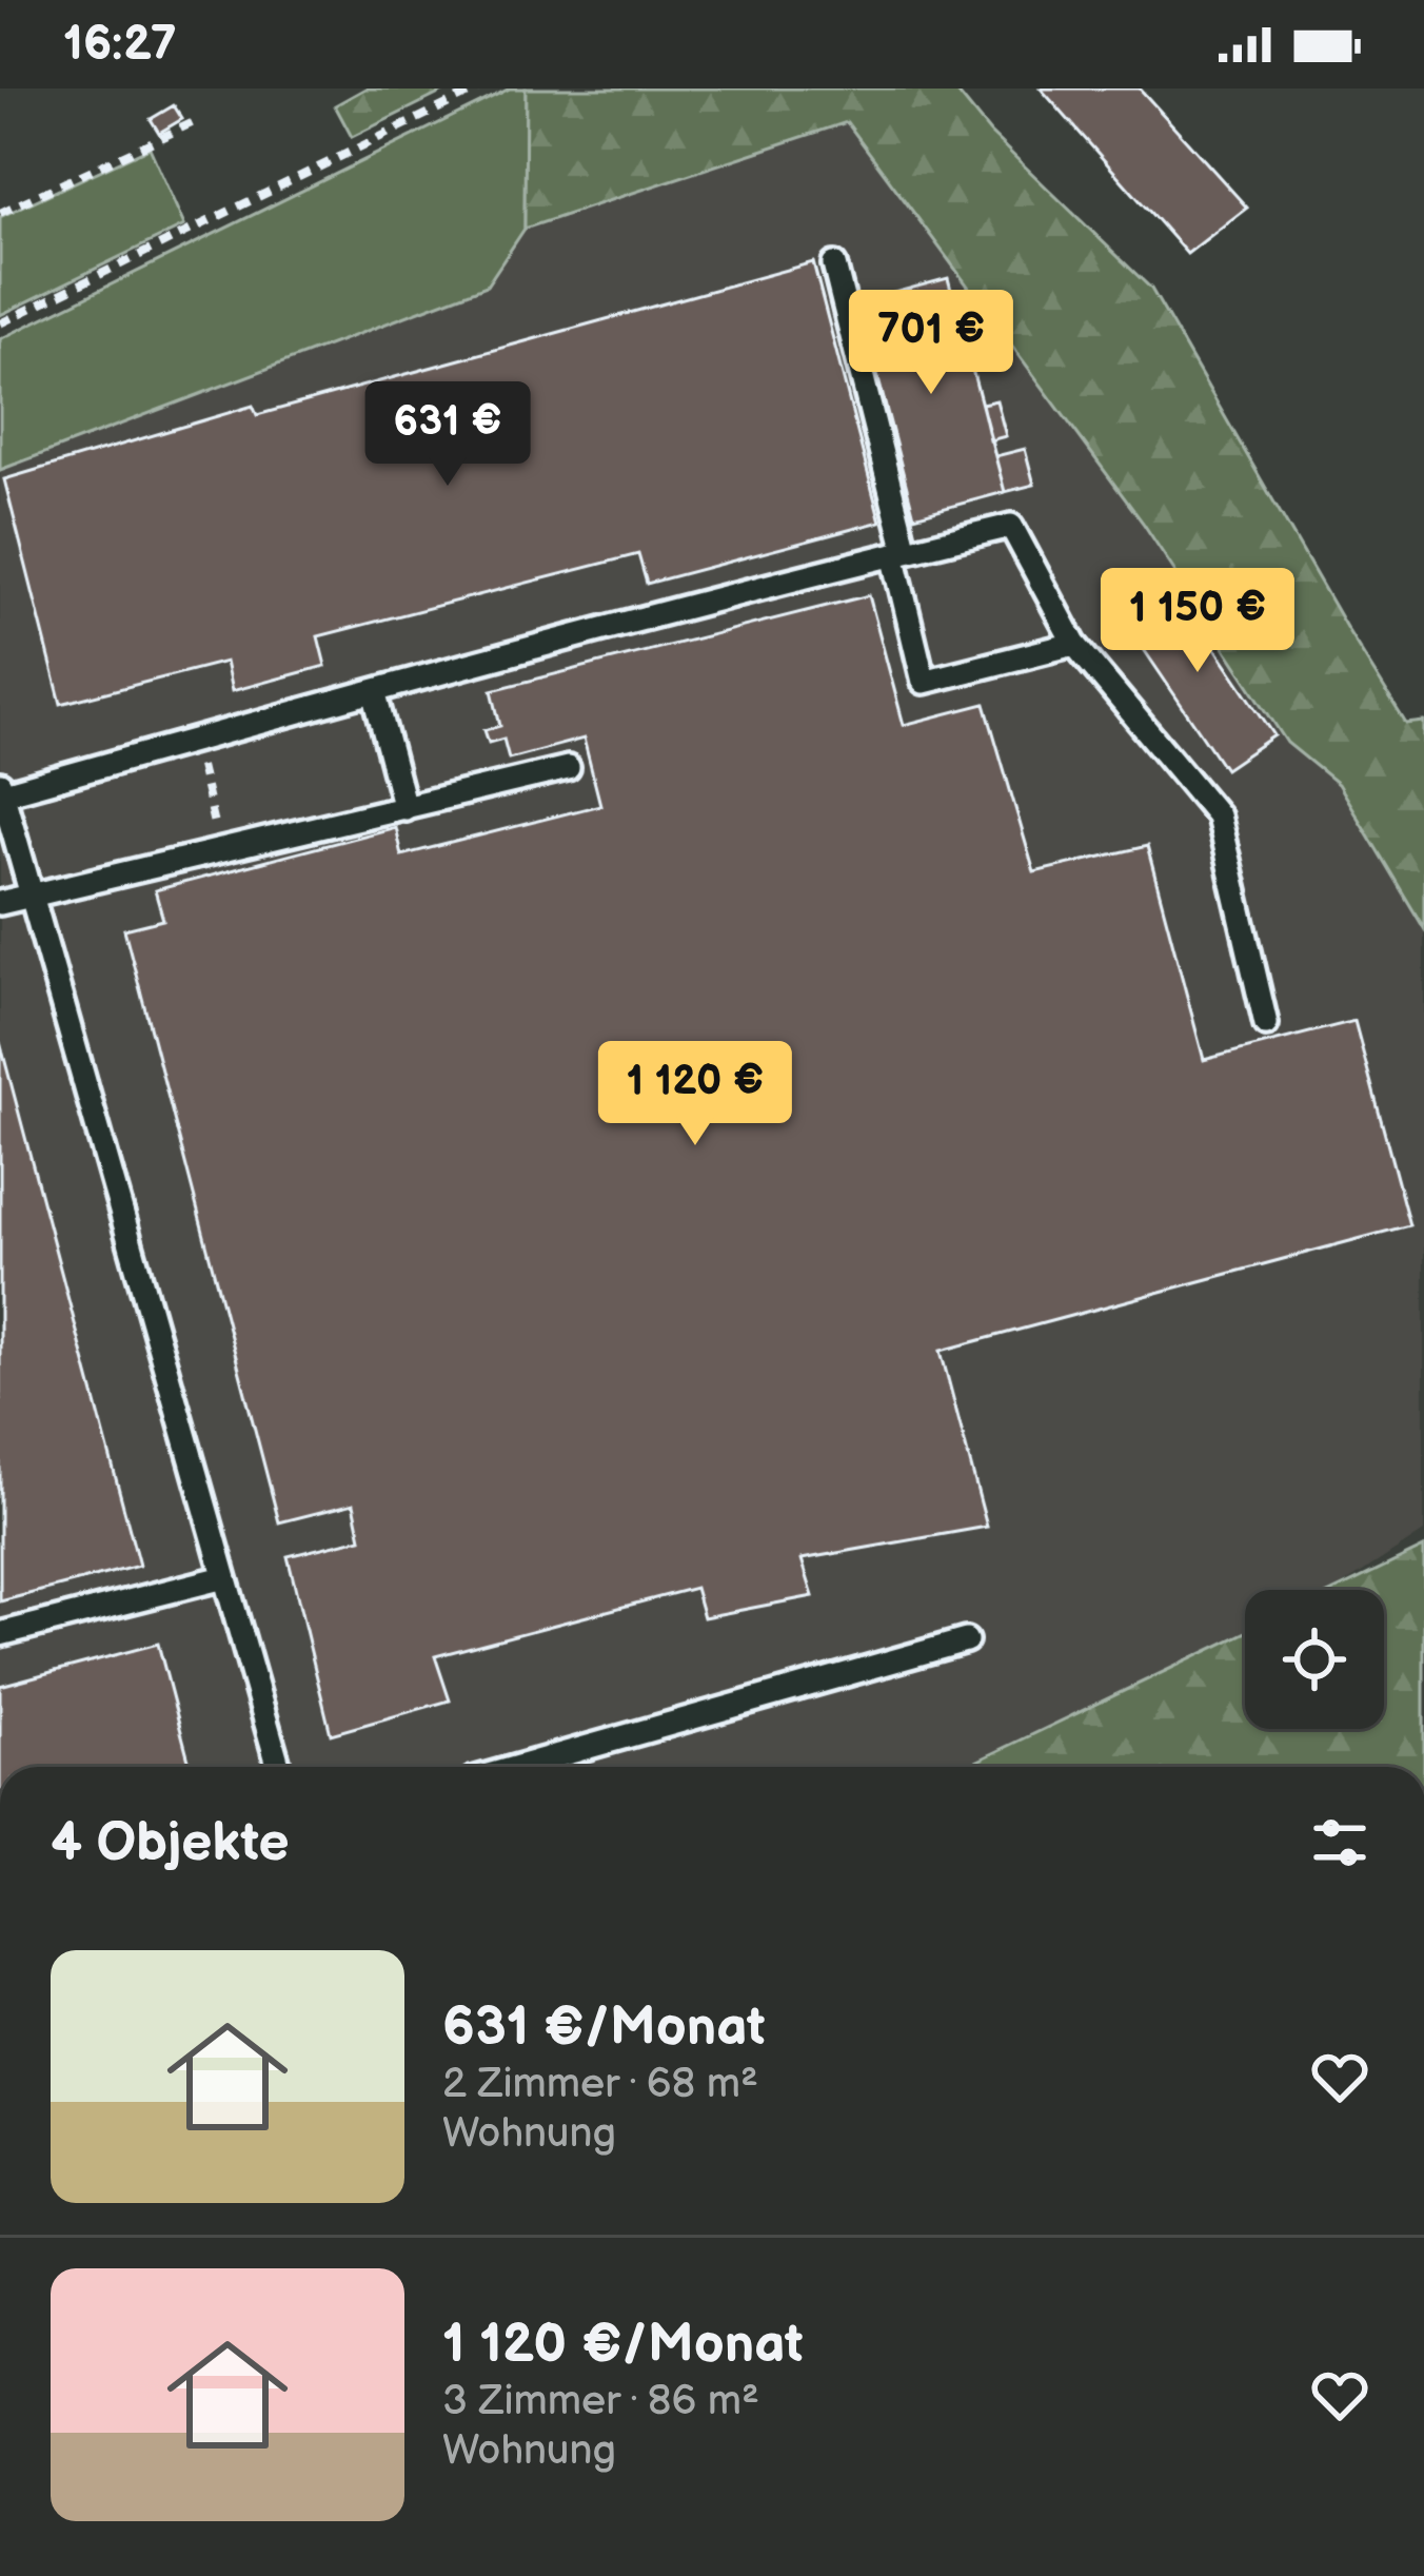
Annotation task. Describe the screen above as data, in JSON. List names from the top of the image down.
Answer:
{
  "page": {
    "status": "16:27",
    "price": [
      "701 €",
      "631 €",
      "1 150 €",
      "1 120 €"
    ],
    "heading": "4 Objekte",
    "list": [
      {
        "name": "631 €/Monat",
        "note": "2 Zimmer · 68 m² · Wohnung"
      },
      {
        "name": "1 120 €/Monat",
        "note": "3 Zimmer · 86 m² · Wohnung"
      }
    ]
  }
}
